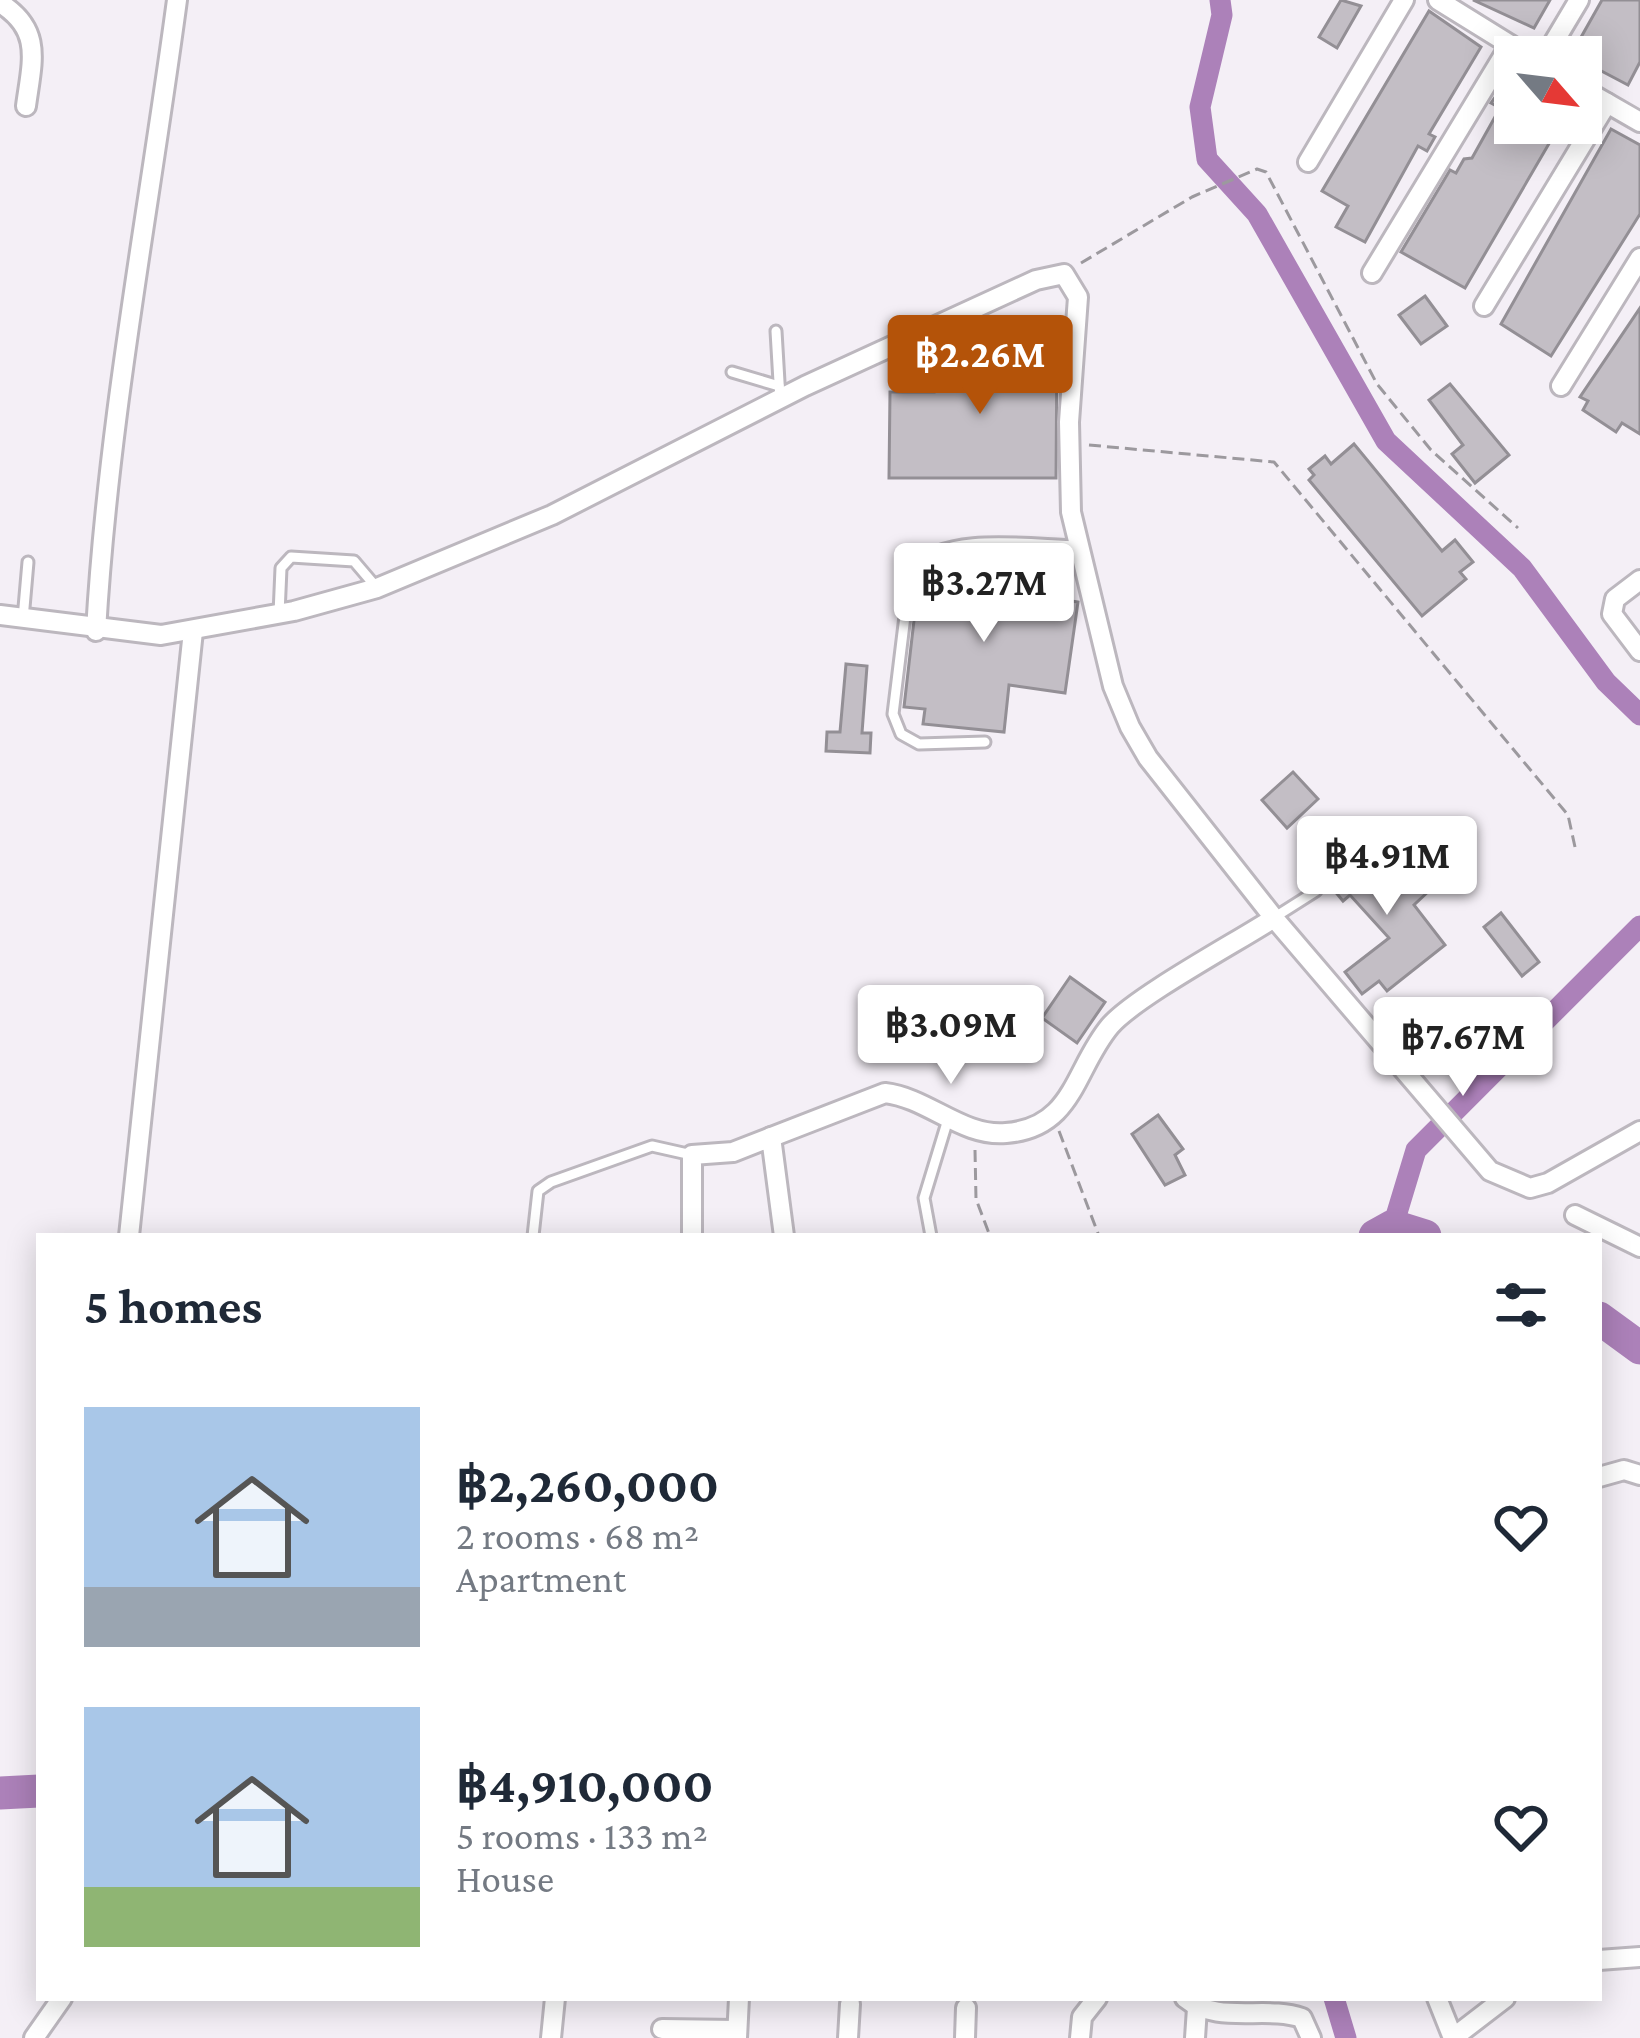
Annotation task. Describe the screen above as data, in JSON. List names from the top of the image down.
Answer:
{
  "north": "bottom right",
  "page": {
    "price": [
      "฿2.26M",
      "฿3.27M",
      "฿4.91M",
      "฿3.09M",
      "฿7.67M"
    ],
    "heading": "5 homes",
    "list": [
      {
        "name": "฿2,260,000",
        "note": "2 rooms · 68 m² · Apartment"
      },
      {
        "name": "฿4,910,000",
        "note": "5 rooms · 133 m² · House"
      }
    ]
  }
}
